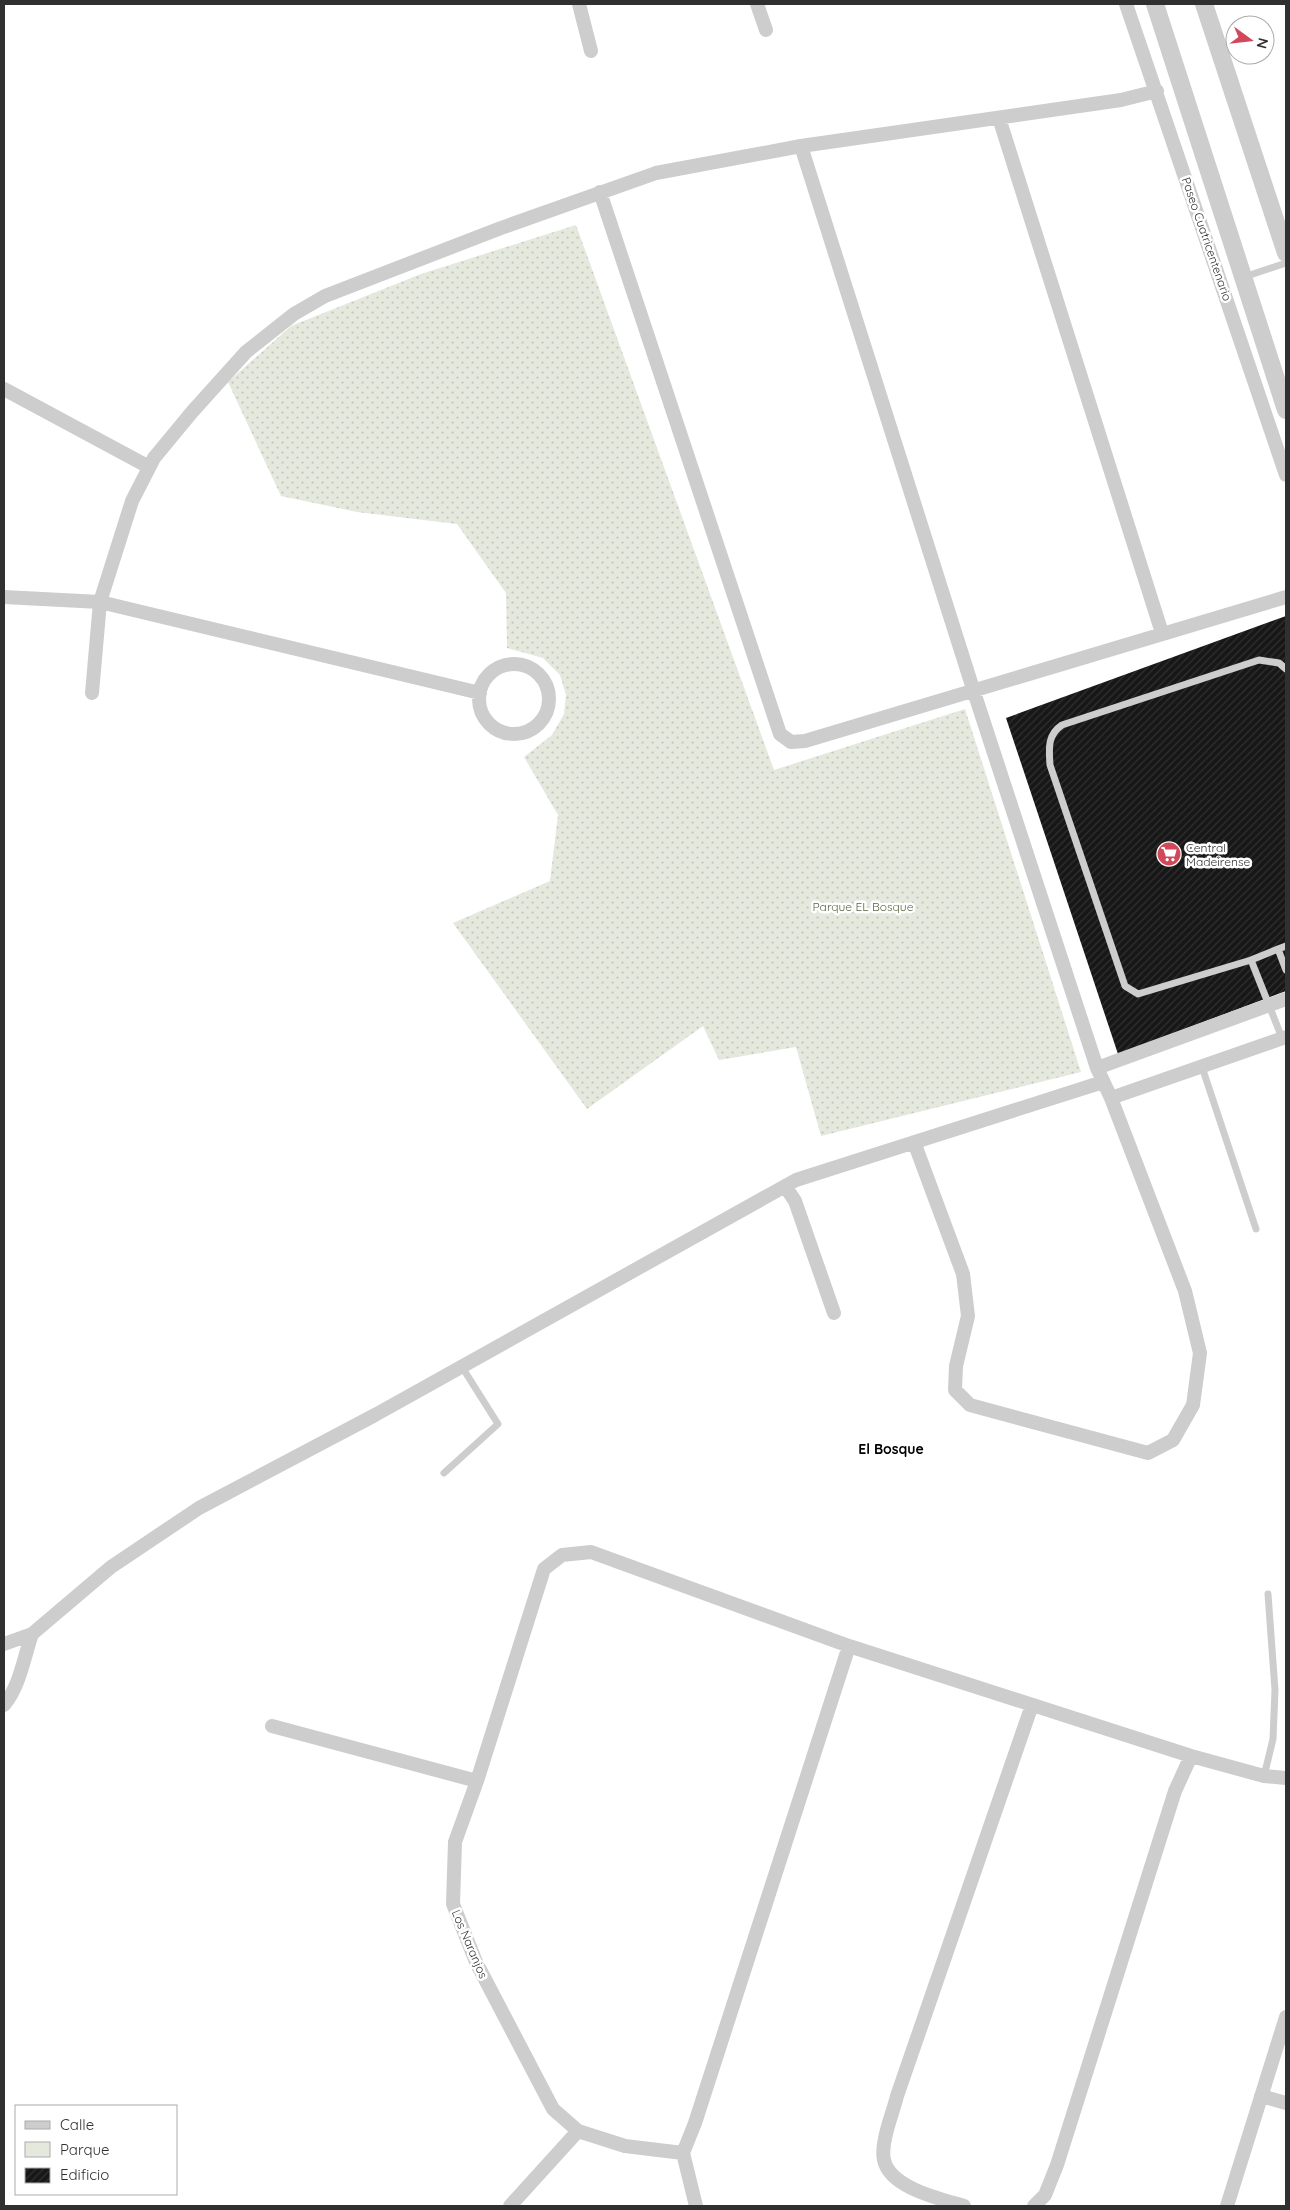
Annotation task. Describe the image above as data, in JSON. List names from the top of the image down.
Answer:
{
  "streets": {
    "street": ["Paseo Cuatricentenario", "Los Naranjos"]
  },
  "districts": ["El Bosque"],
  "parks": ["Parque EL Bosque"],
  "places": {
    "supermarket": ["Central Madeirense"]
  },
  "legend": ["Calle", "Parque", "Edificio"],
  "north": "right"
}
